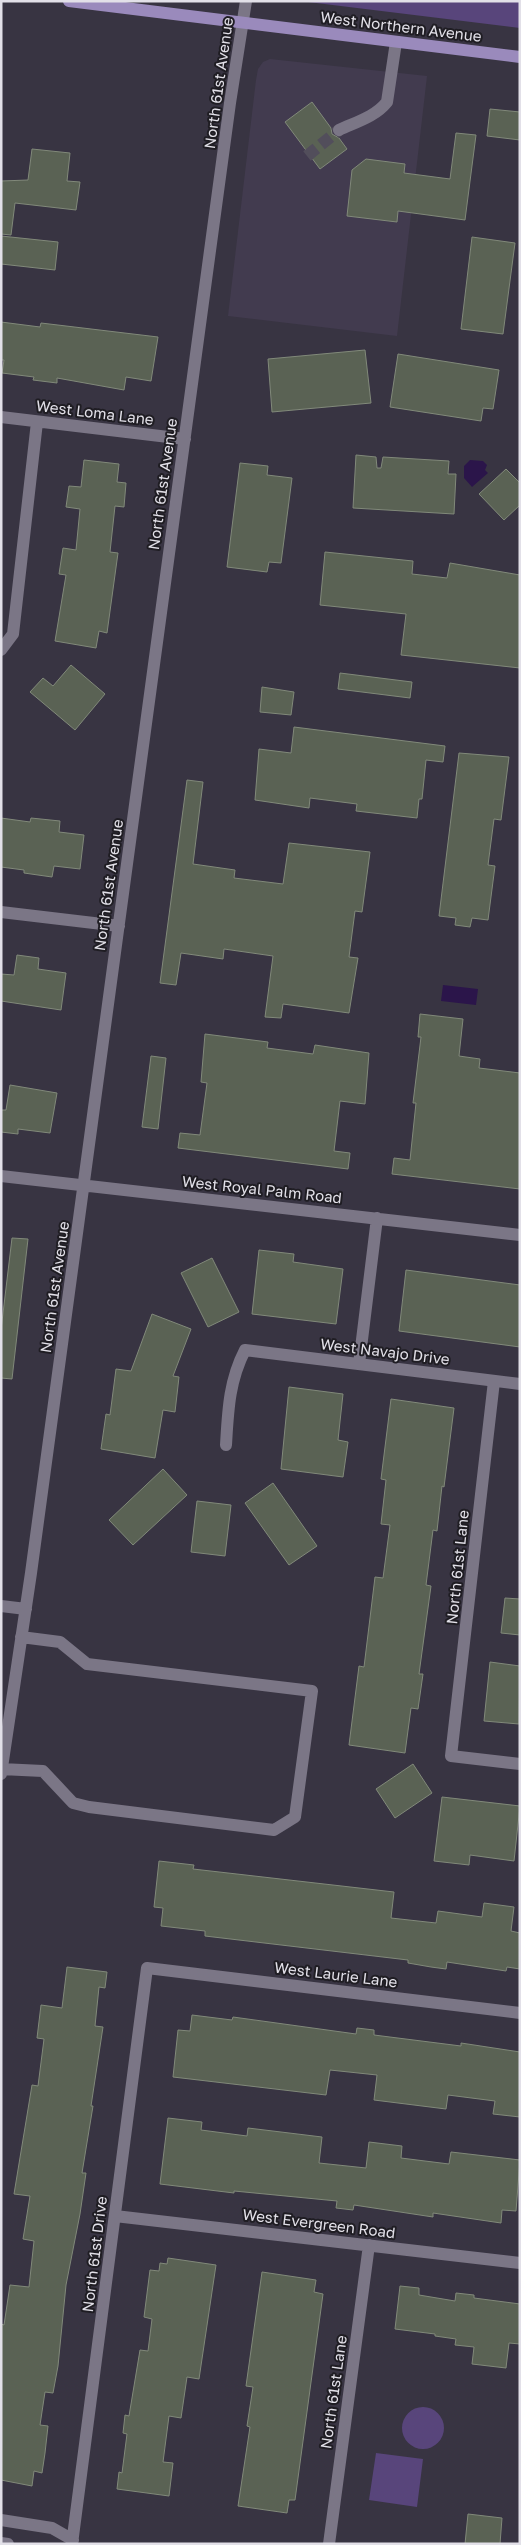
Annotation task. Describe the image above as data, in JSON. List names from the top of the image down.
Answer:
{
  "streets": {
    "main road": ["West Northern Avenue"],
    "street": [
      "North 61st Avenue",
      "West Loma Lane",
      "West Royal Palm Road",
      "West Navajo Drive",
      "North 61st Lane",
      "West Laurie Lane",
      "West Evergreen Road",
      "North 61st Drive"
    ]
  },
  "crossings": [
    ["West Northern Avenue", "North 61st Avenue"],
    ["North 61st Avenue", "West Loma Lane"],
    ["North 61st Avenue", "West Royal Palm Road"],
    ["West Navajo Drive", "North 61st Lane"],
    ["North 61st Lane", "West Evergreen Road"],
    ["West Laurie Lane", "North 61st Drive"],
    ["West Evergreen Road", "North 61st Drive"]
  ]
}
